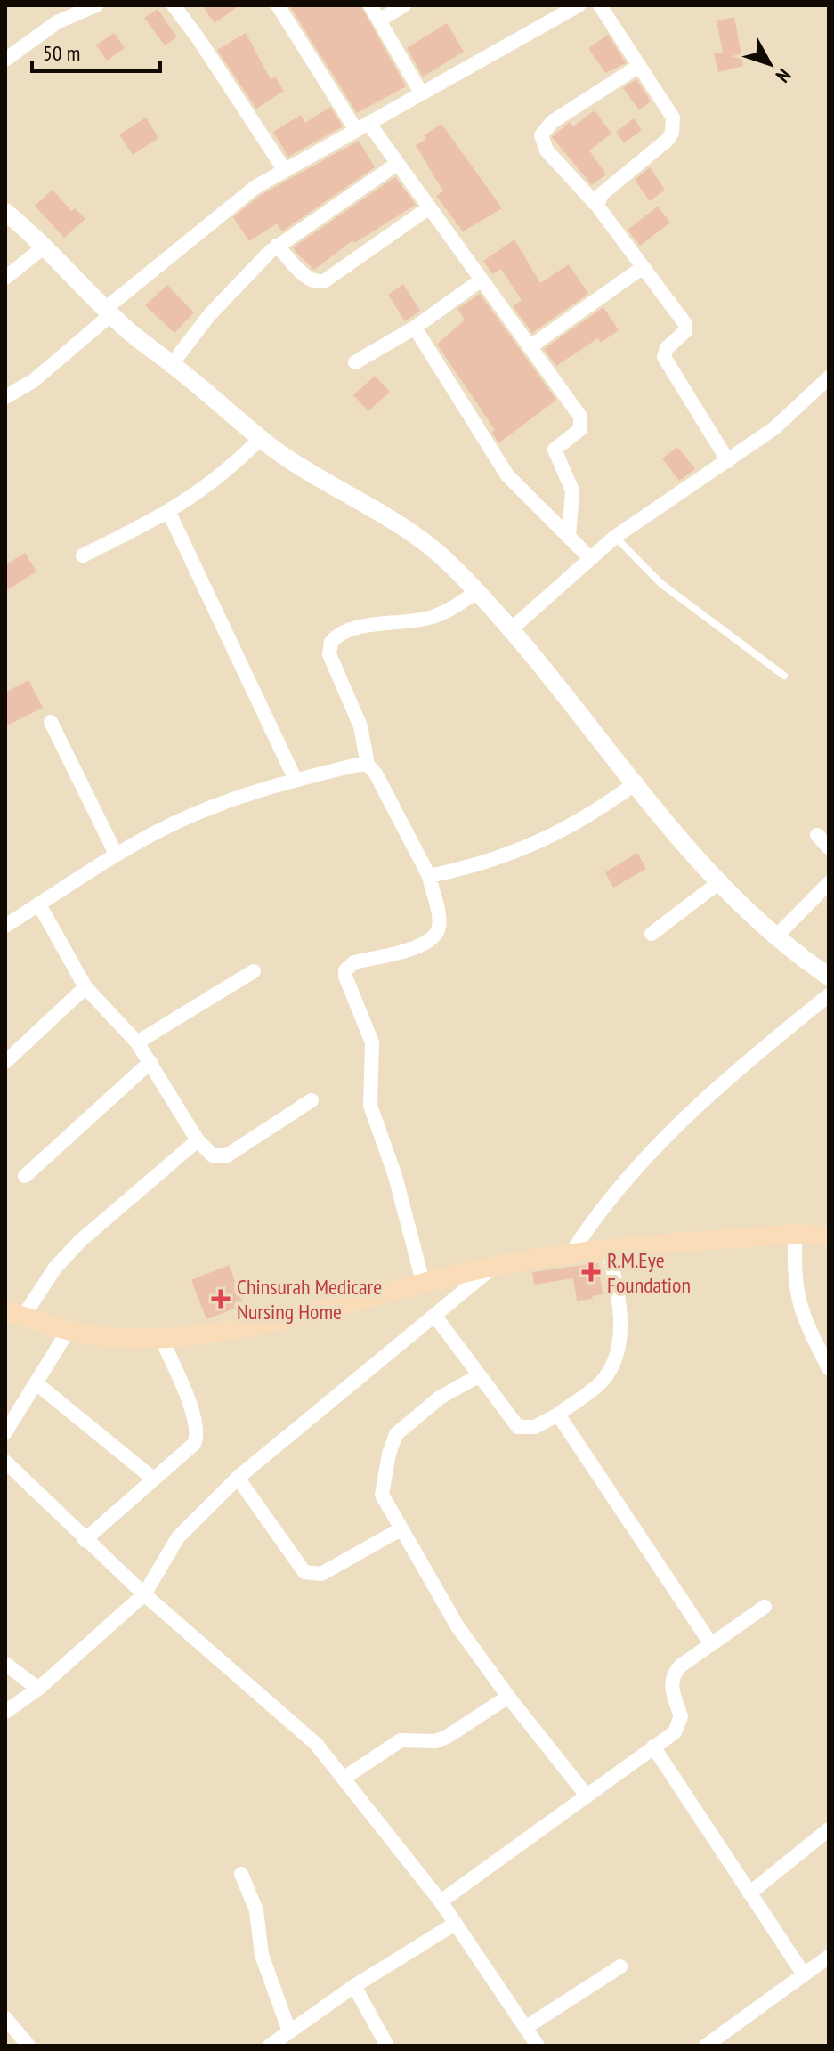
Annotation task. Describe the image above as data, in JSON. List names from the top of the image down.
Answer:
{
  "places": {
    "health": ["R.M.Eye Foundation", "Chinsurah Medicare Nursing Home"]
  },
  "scale_bar": "50 m",
  "north": "bottom right"
}
